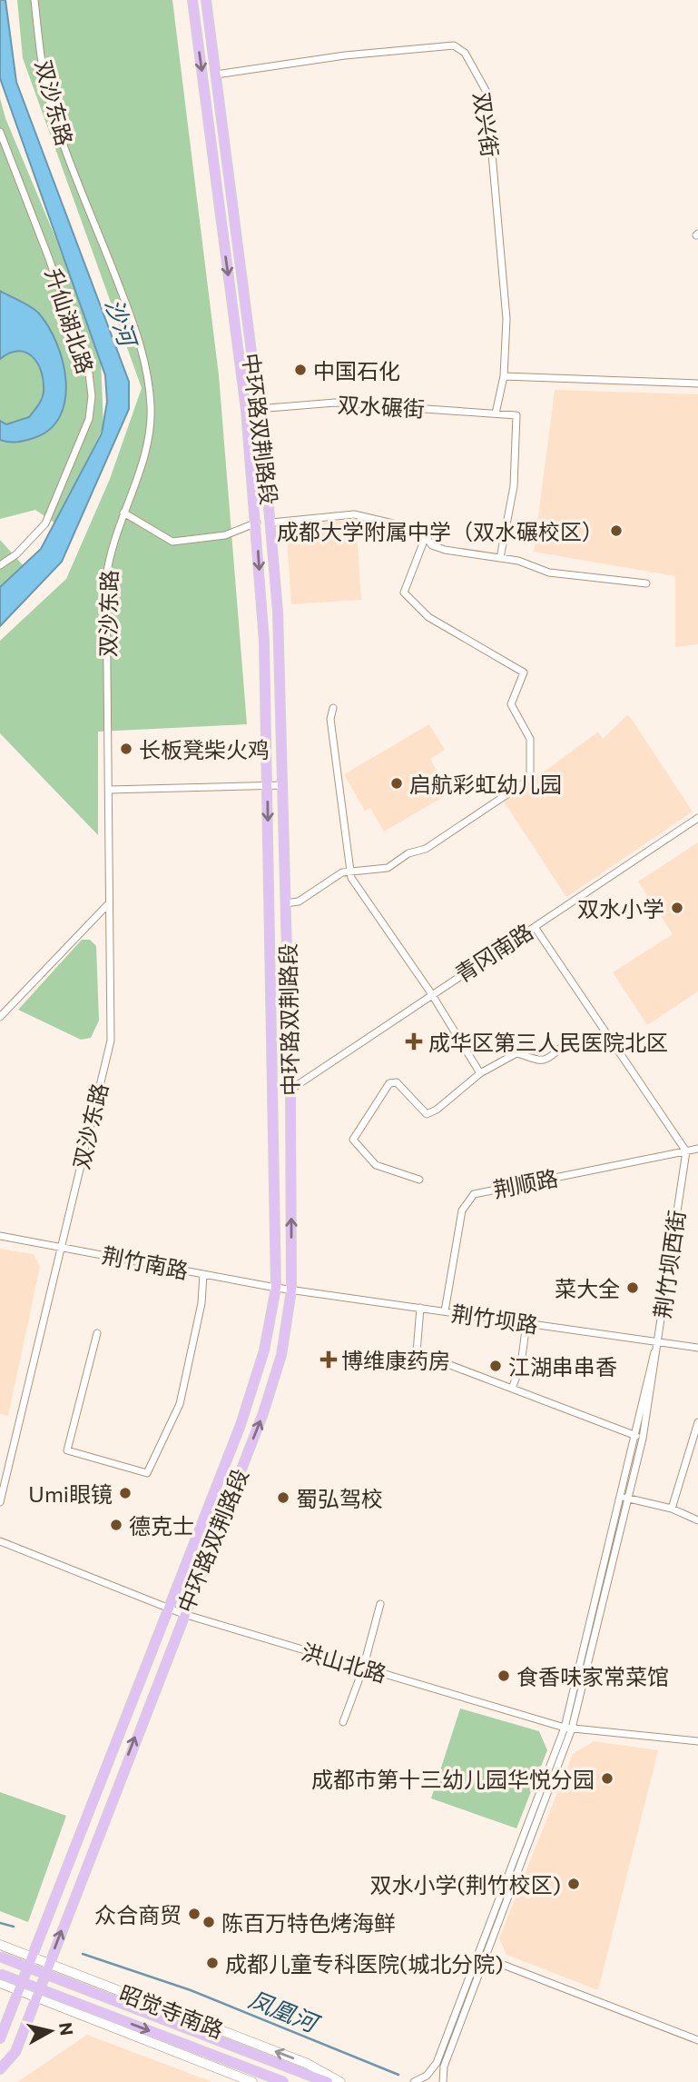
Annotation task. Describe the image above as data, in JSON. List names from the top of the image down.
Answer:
{
  "streets": {
    "main road": ["中环路双荆路段", "昭觉寺南路"],
    "street": [
      "双沙东路",
      "双兴街",
      "升仙湖北路",
      "双水碾街",
      "青冈南路",
      "荆顺路",
      "荆竹南路",
      "荆竹坝西街",
      "荆竹坝路",
      "洪山北路"
    ]
  },
  "crossings": [
    ["双沙东路", "荆竹南路"],
    ["双兴街", "双水碾街"],
    ["双兴街", "中环路双荆路段"],
    ["双水碾街", "中环路双荆路段"],
    ["中环路双荆路段", "青冈南路"],
    ["中环路双荆路段", "荆竹南路"],
    ["中环路双荆路段", "荆竹坝路"],
    ["中环路双荆路段", "洪山北路"],
    ["中环路双荆路段", "昭觉寺南路"],
    ["荆顺路", "荆竹坝西街"],
    ["荆顺路", "荆竹坝路"],
    ["荆竹南路", "荆竹坝路"],
    ["荆竹坝西街", "荆竹坝路"]
  ],
  "water": ["沙河", "凤凰河"],
  "places": {
    "other": [
      "中国石化",
      "成都大学附属中学（双水碾校区）",
      "长板凳柴火鸡",
      "启航彩虹幼儿园",
      "双水小学",
      "菜大全",
      "江湖串串香",
      "Umi眼镜",
      "蜀弘驾校",
      "德克士",
      "食香味家常菜馆",
      "成都市第十三幼儿园华悦分园",
      "双水小学(荆竹校区)",
      "众合商贸",
      "陈百万特色烤海鲜",
      "成都儿童专科医院(城北分院)"
    ],
    "health": ["成华区第三人民医院北区", "博维康药房"]
  },
  "north": "right"
}
